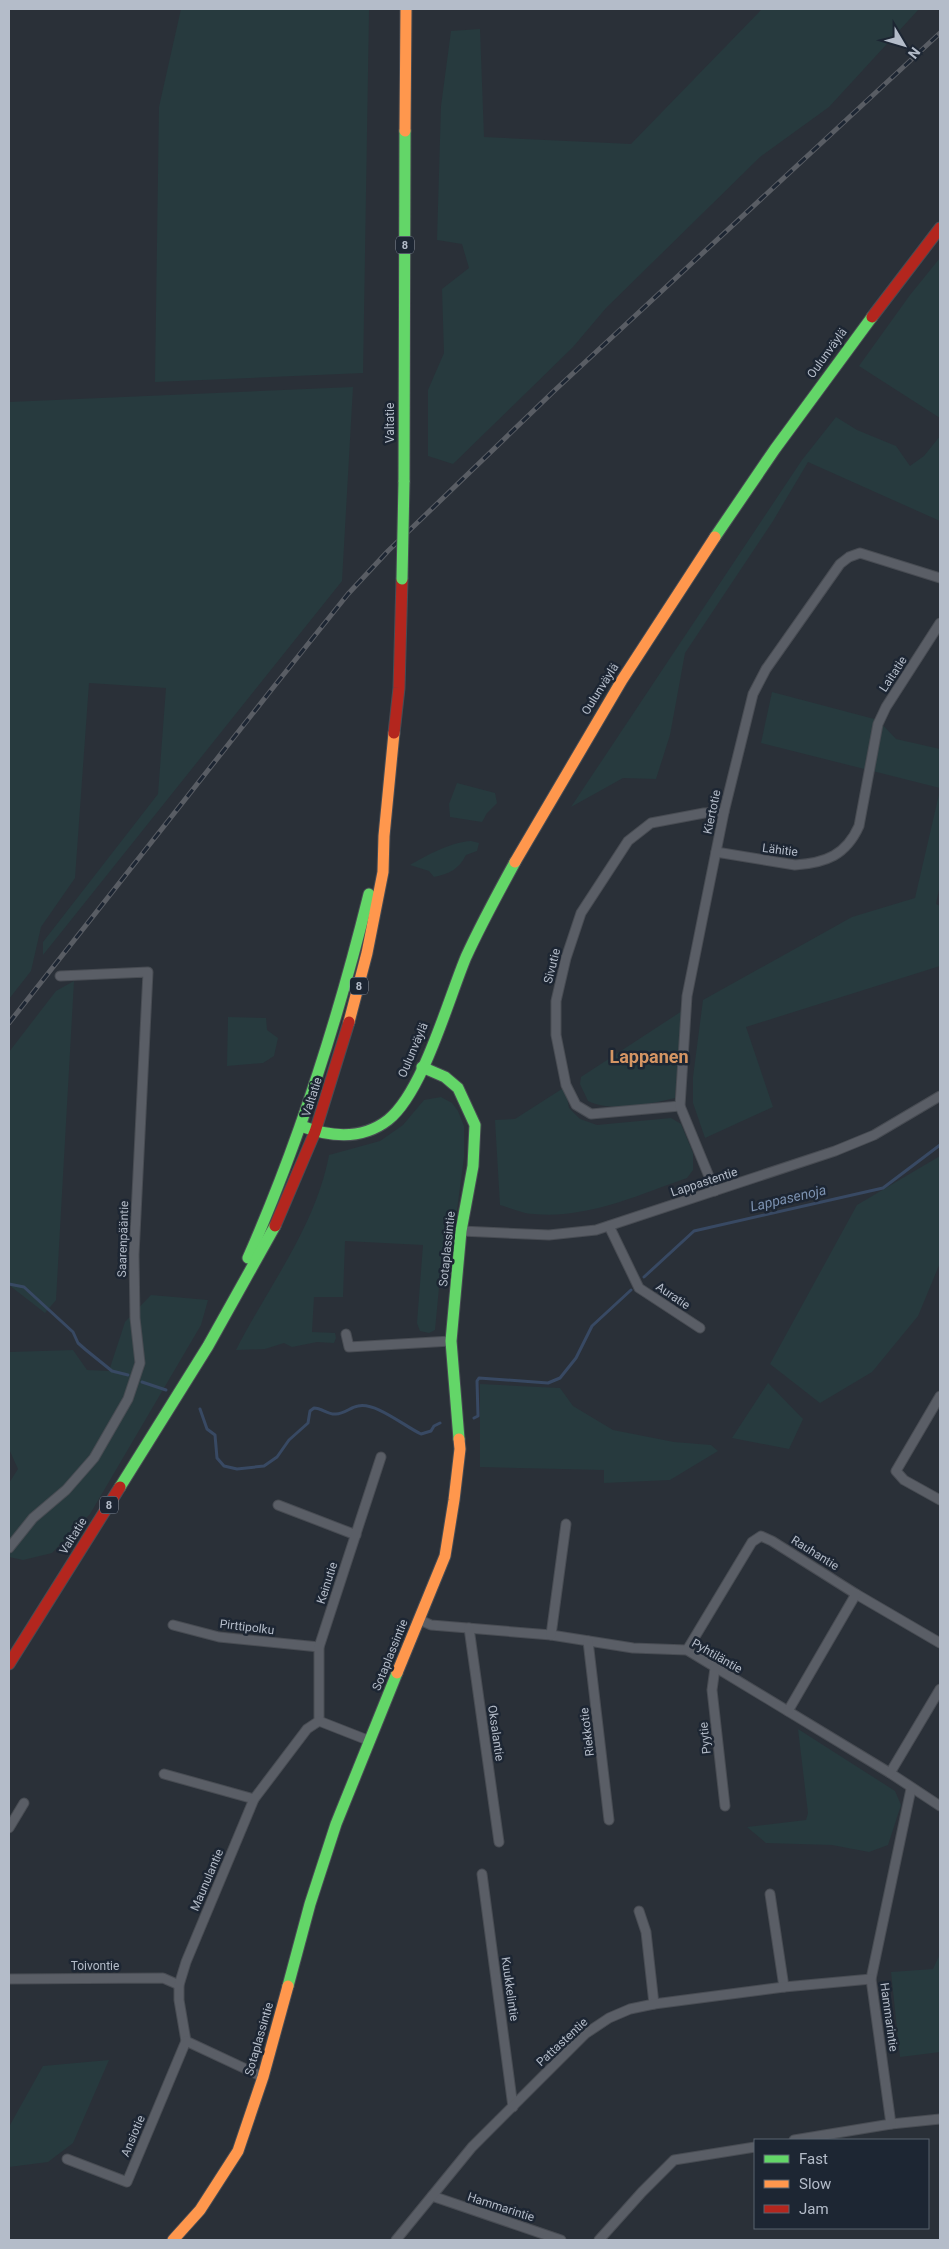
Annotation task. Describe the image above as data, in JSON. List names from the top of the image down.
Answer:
{
  "streets": {
    "main road": [
      "8",
      "Oulunväylä",
      "Valtatie",
      "Sotaplassintie"
    ],
    "street": [
      "Laitatie",
      "Kiertotie",
      "Lähitie",
      "Sivutie",
      "Lappastentie",
      "Saarenpääntie",
      "Auratie",
      "Rauhantie",
      "Keinutie",
      "Pirttipolku",
      "Pyhtiläntie",
      "Riekkotie",
      "Oksalantie",
      "Pyytie",
      "Maunulantie",
      "Toivontie",
      "Kuukkelintie",
      "Hammarintie",
      "Pattastentie",
      "Ansiotie"
    ]
  },
  "crossings": [
    ["Oulunväylä", "Valtatie"],
    ["Oulunväylä", "Sotaplassintie"],
    ["Laitatie", "Lähitie"],
    ["Kiertotie", "Lähitie"],
    ["Kiertotie", "Sivutie"],
    ["Kiertotie", "Lappastentie"],
    ["Lappastentie", "Sotaplassintie"],
    ["Lappastentie", "Auratie"],
    ["Sotaplassintie", "Pyhtiläntie"],
    ["Rauhantie", "Pyhtiläntie"],
    ["Keinutie", "Pirttipolku"],
    ["Keinutie", "Maunulantie"],
    ["Pyhtiläntie", "Riekkotie"],
    ["Pyhtiläntie", "Oksalantie"],
    ["Pyhtiläntie", "Pyytie"],
    ["Pyhtiläntie", "Hammarintie"],
    ["Maunulantie", "Toivontie"],
    ["Maunulantie", "Ansiotie"],
    ["Kuukkelintie", "Pattastentie"],
    ["Hammarintie", "Pattastentie"]
  ],
  "districts": ["Lappanen"],
  "water": ["Lappasenoja"],
  "legend": ["Fast", "Slow", "Jam"],
  "north": "bottom right"
}
